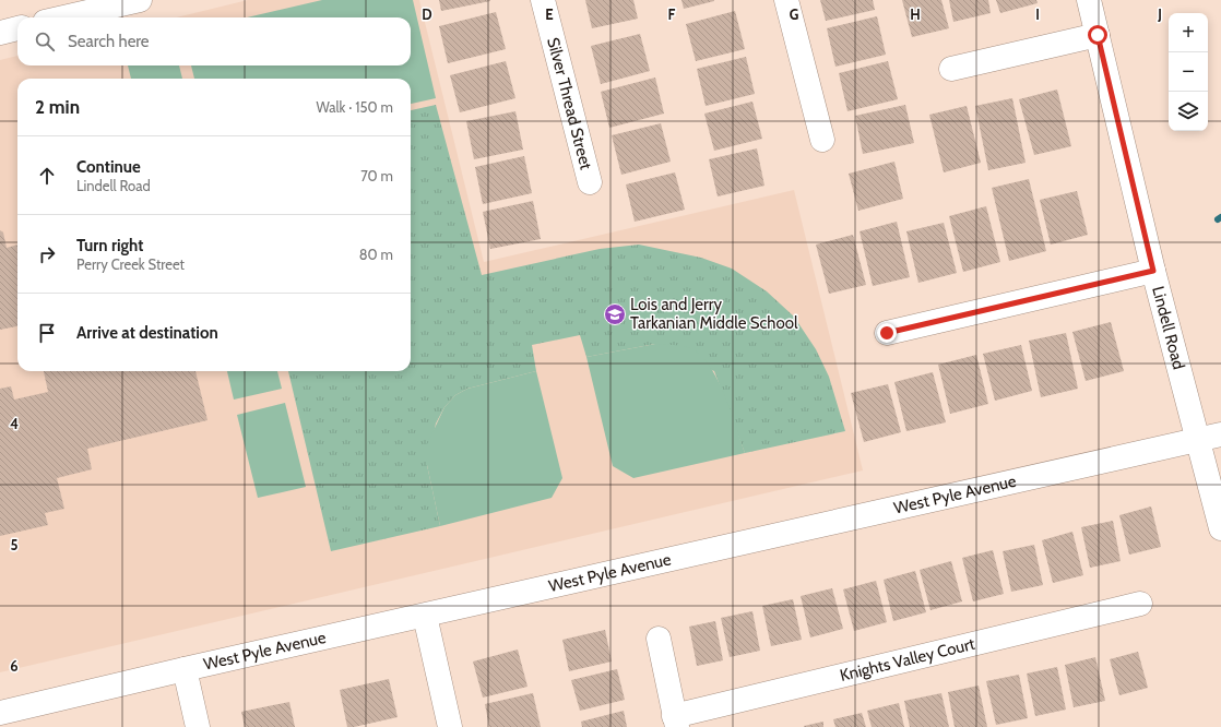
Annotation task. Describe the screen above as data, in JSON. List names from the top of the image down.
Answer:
{
  "streets": {
    "street": [
      "Silver Thread Street",
      "Lindell Road",
      "West Pyle Avenue",
      "Knights Valley Court"
    ]
  },
  "crossings": [
    ["Lindell Road", "West Pyle Avenue"]
  ],
  "places": {
    "school or university": ["Lois and Jerry Tarkanian Middle School"]
  },
  "page": {
    "map_buttons": ["+", "−"],
    "search": "Search here",
    "heading": ["2 min", "Walk · 150 m"],
    "list": [
      ["Continue", "Lindell Road", "70 m"],
      ["Turn right", "Perry Creek Street", "80 m"],
      "Arrive at destination"
    ]
  },
  "grid": {
    "columns": [
      "D",
      "E",
      "F",
      "G",
      "H",
      "I",
      "J"
    ],
    "rows": ["4", "5", "6"]
  }
}
